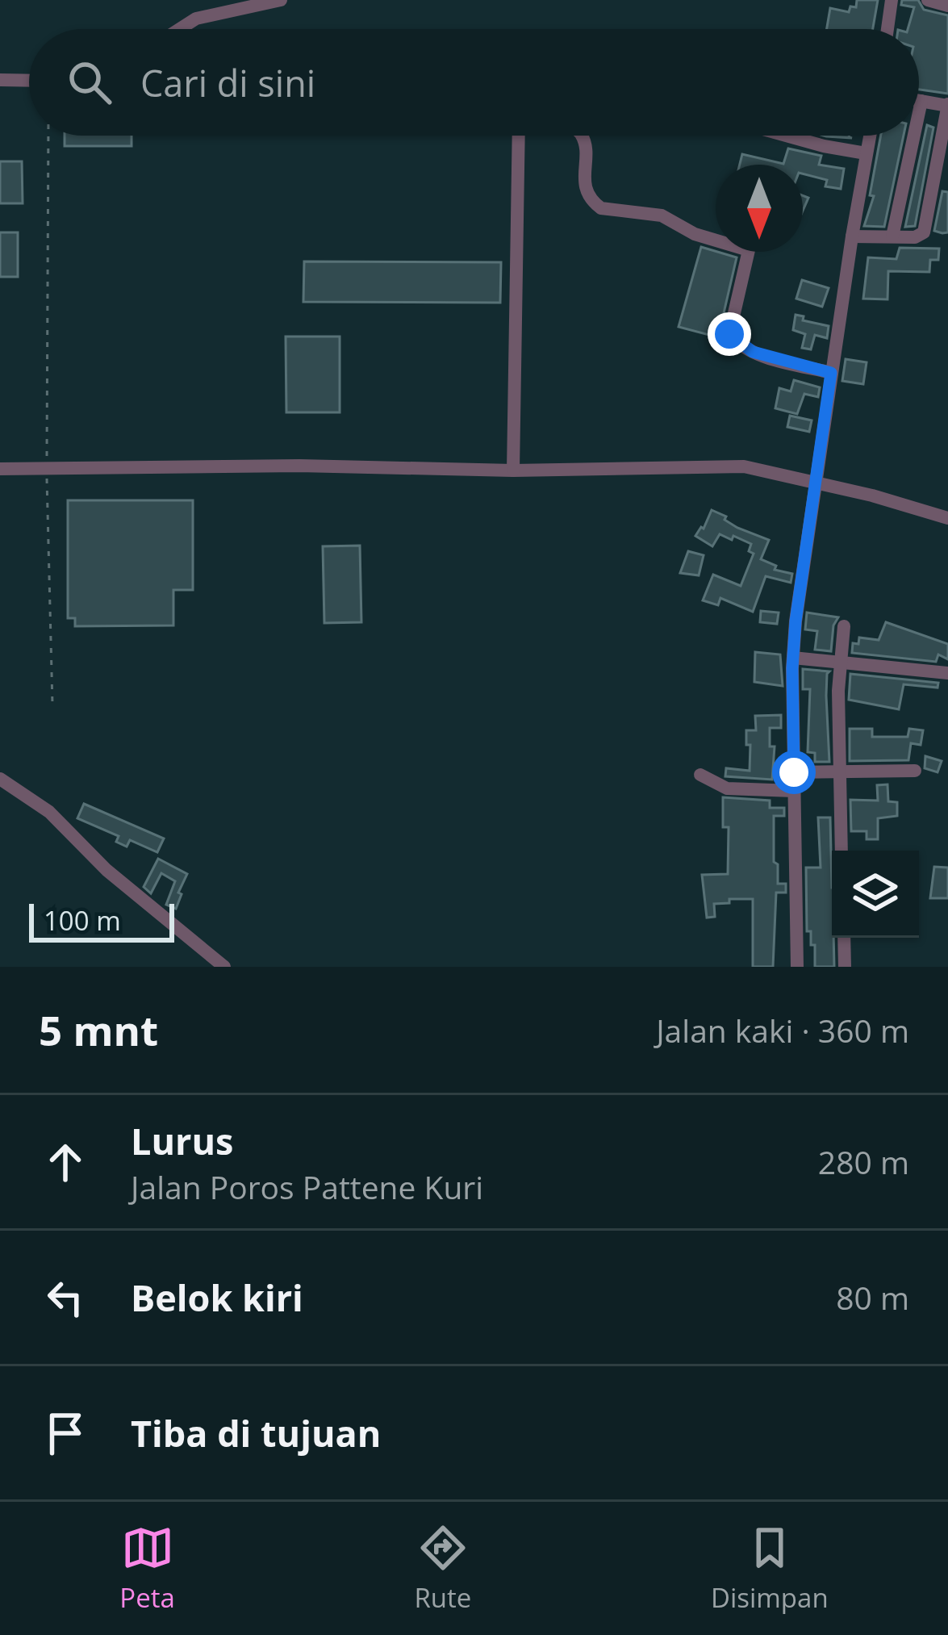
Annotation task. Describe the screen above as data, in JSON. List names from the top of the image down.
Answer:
{
  "scale_bar": "100 m",
  "north": "bottom",
  "page": {
    "search": "Cari di sini",
    "scale": "100 m",
    "heading": ["5 mnt", "Jalan kaki · 360 m"],
    "list": [
      ["Lurus", "Jalan Poros Pattene Kuri", "280 m"],
      ["Belok kiri", "80 m"],
      "Tiba di tujuan"
    ],
    "nav": ["Peta", "Rute", "Disimpan"]
  }
}
